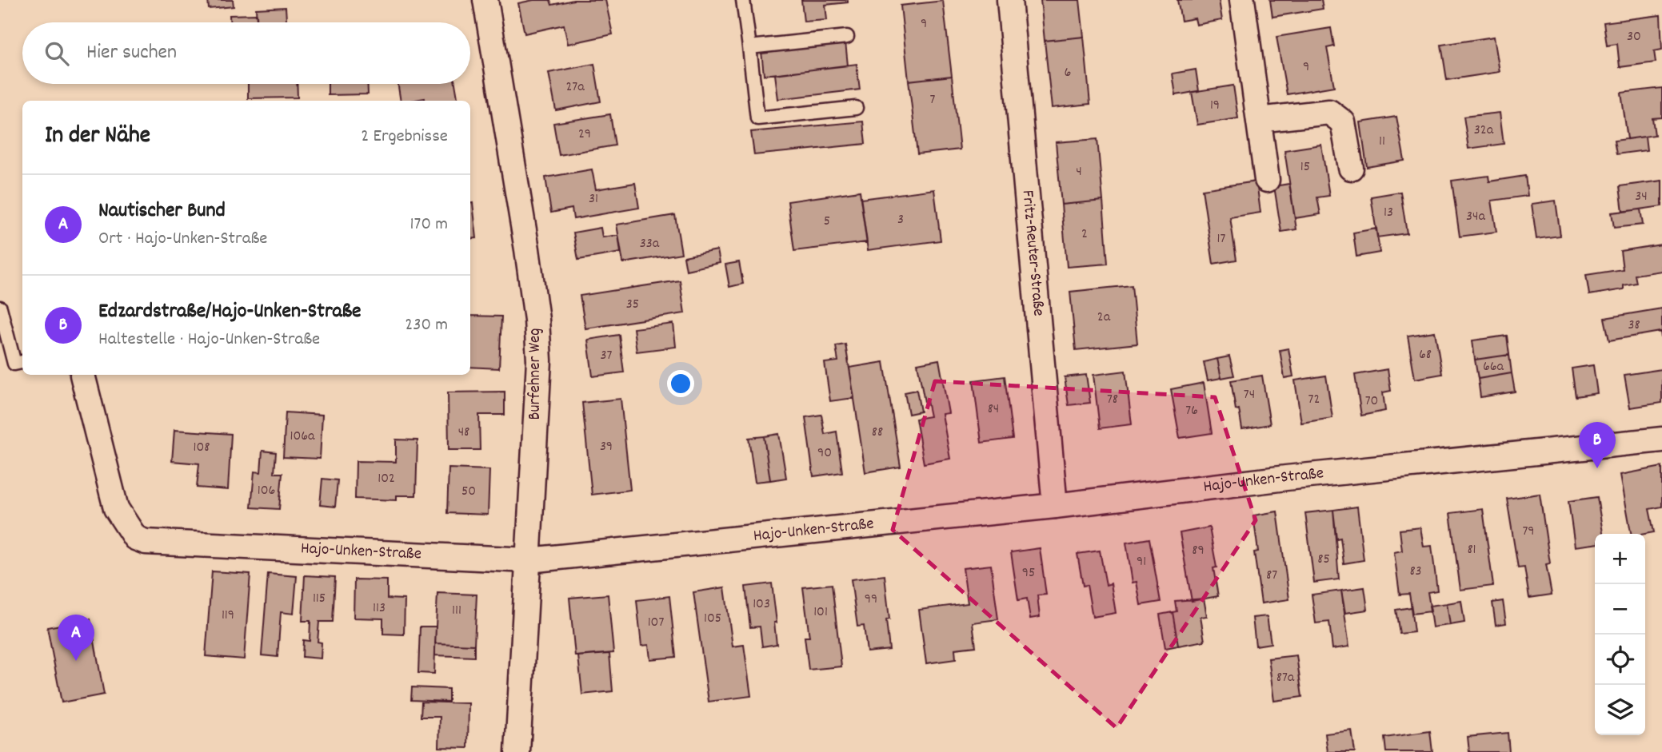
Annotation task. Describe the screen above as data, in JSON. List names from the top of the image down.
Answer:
{
  "streets": {
    "street": ["Fritz-Reuter-Straße", "Burfehner Weg", "Hajo-Unken-Straße"]
  },
  "crossings": [
    ["Fritz-Reuter-Straße", "Hajo-Unken-Straße"],
    ["Burfehner Weg", "Hajo-Unken-Straße"]
  ],
  "house_numbers": [
    "9",
    "30",
    "9",
    "6",
    "27a",
    "7",
    "19",
    "32a",
    "29",
    "11",
    "15",
    "4",
    "34",
    "31",
    "13",
    "34a",
    "3",
    "5",
    "2",
    "17",
    "33a",
    "35",
    "2a",
    "38",
    "68",
    "37",
    "66a",
    "74",
    "78",
    "72",
    "70",
    "84",
    "76",
    "48",
    "88",
    "106a",
    "39",
    "108",
    "90",
    "102",
    "106",
    "50",
    "79",
    "81",
    "89",
    "85",
    "91",
    "83",
    "95",
    "87",
    "115",
    "99",
    "103",
    "113",
    "111",
    "101",
    "119",
    "105",
    "107",
    "87a"
  ],
  "page": {
    "search": "Hier suchen",
    "heading": ["In der Nähe", "2 Ergebnisse"],
    "list": [
      {
        "mark": "A",
        "name": "Nautischer Bund",
        "note": "Ort · Hajo-Unken-Straße",
        "value": "170 m"
      },
      {
        "mark": "B",
        "name": "Edzardstraße/Hajo-Unken-Straße",
        "note": "Haltestelle · Hajo-Unken-Straße",
        "value": "230 m"
      }
    ],
    "pins": ["B", "A"],
    "map_buttons": ["+", "−"]
  }
}
